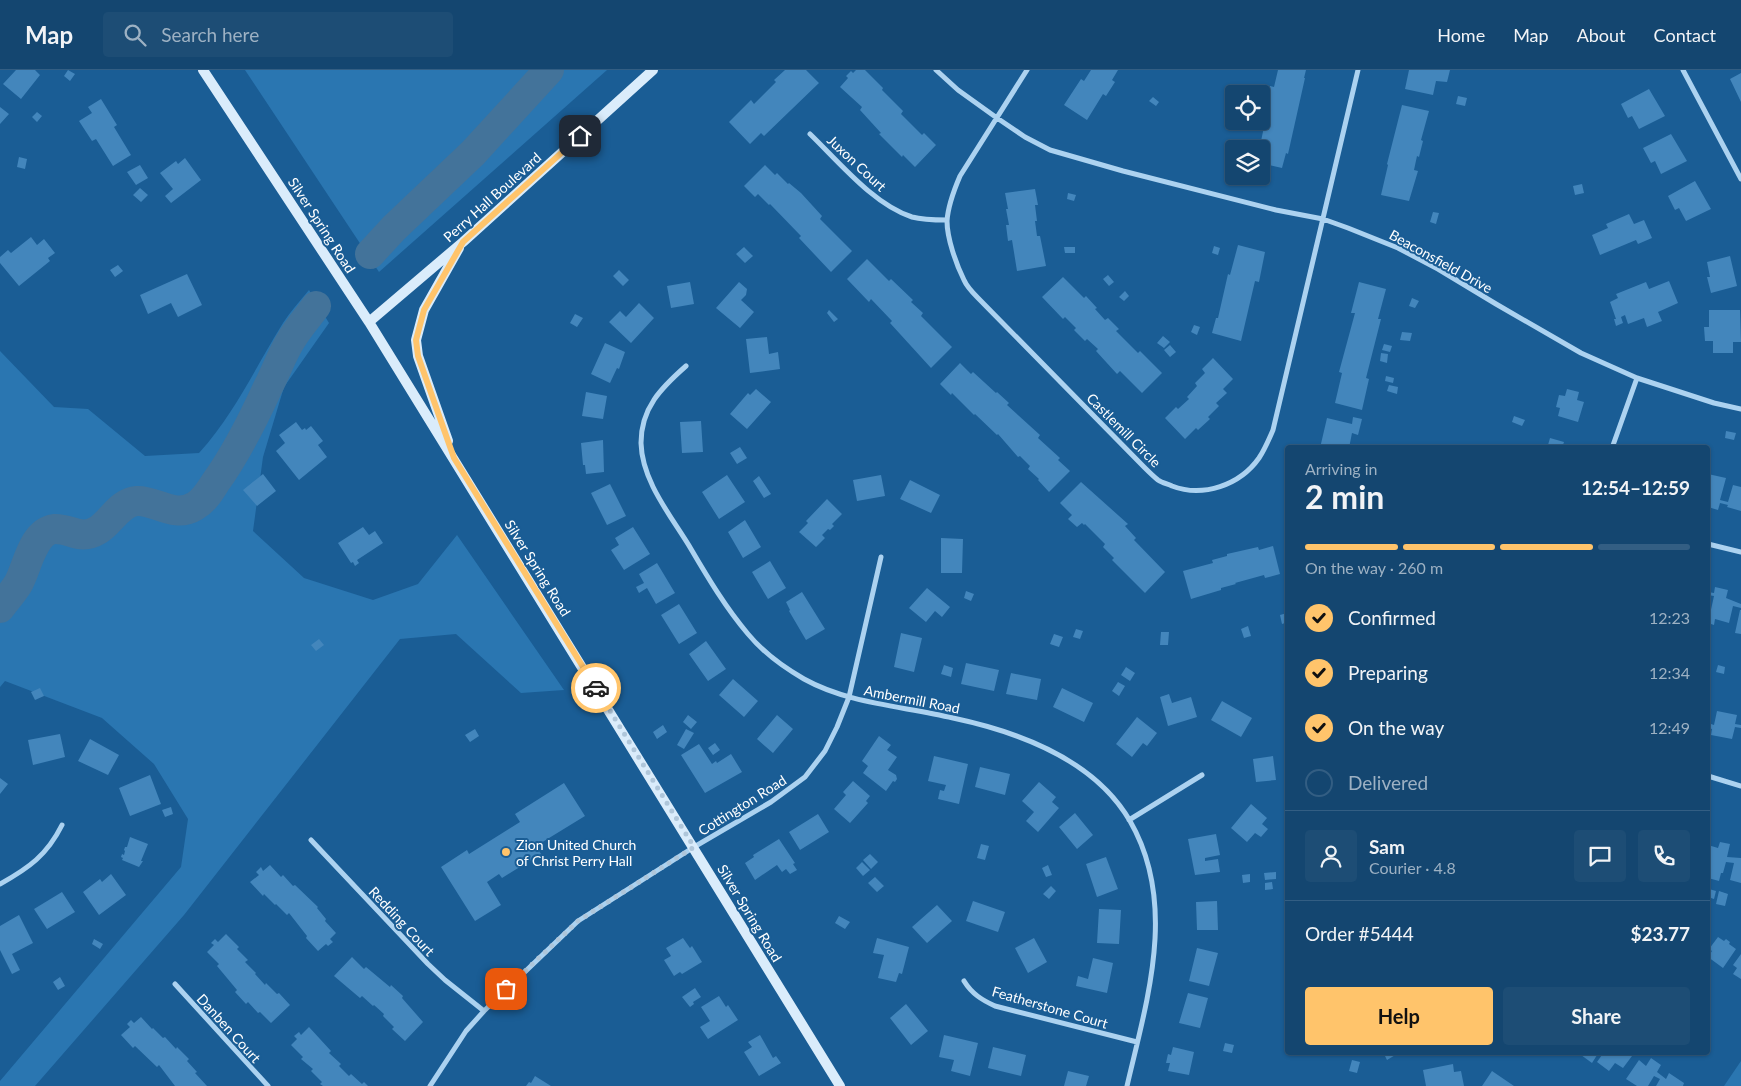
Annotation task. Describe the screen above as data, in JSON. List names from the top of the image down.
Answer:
{
  "streets": {
    "main road": ["Perry Hall Boulevard", "Silver Spring Road"],
    "street": [
      "Juxon Court",
      "Beaconsfield Drive",
      "Castlemill Circle",
      "Ambermill Road",
      "Cottington Road",
      "Redding Court",
      "Featherstone Court",
      "Danben Court"
    ]
  },
  "crossings": [
    ["Juxon Court", "Castlemill Circle"],
    ["Perry Hall Boulevard", "Silver Spring Road"],
    ["Silver Spring Road", "Cottington Road"],
    ["Beaconsfield Drive", "Castlemill Circle"],
    ["Ambermill Road", "Cottington Road"],
    ["Ambermill Road", "Featherstone Court"],
    ["Cottington Road", "Redding Court"]
  ],
  "places": ["Zion United Church of Christ Perry Hall"],
  "page": {
    "header": "Map",
    "search": "Search here",
    "nav": [
      "Home",
      "Map",
      "About",
      "Contact"
    ],
    "heading": ["2 min", "Arriving in", "12:54–12:59"],
    "panel": [
      "Sam",
      "Courier · 4.8",
      "Order #5444",
      "$23.77"
    ],
    "bar": "On the way · 260 m",
    "list": [
      ["Confirmed", "12:23"],
      ["Preparing", "12:34"],
      ["On the way", "12:49"],
      "Delivered"
    ],
    "buttons": ["Help", "Share"]
  }
}
